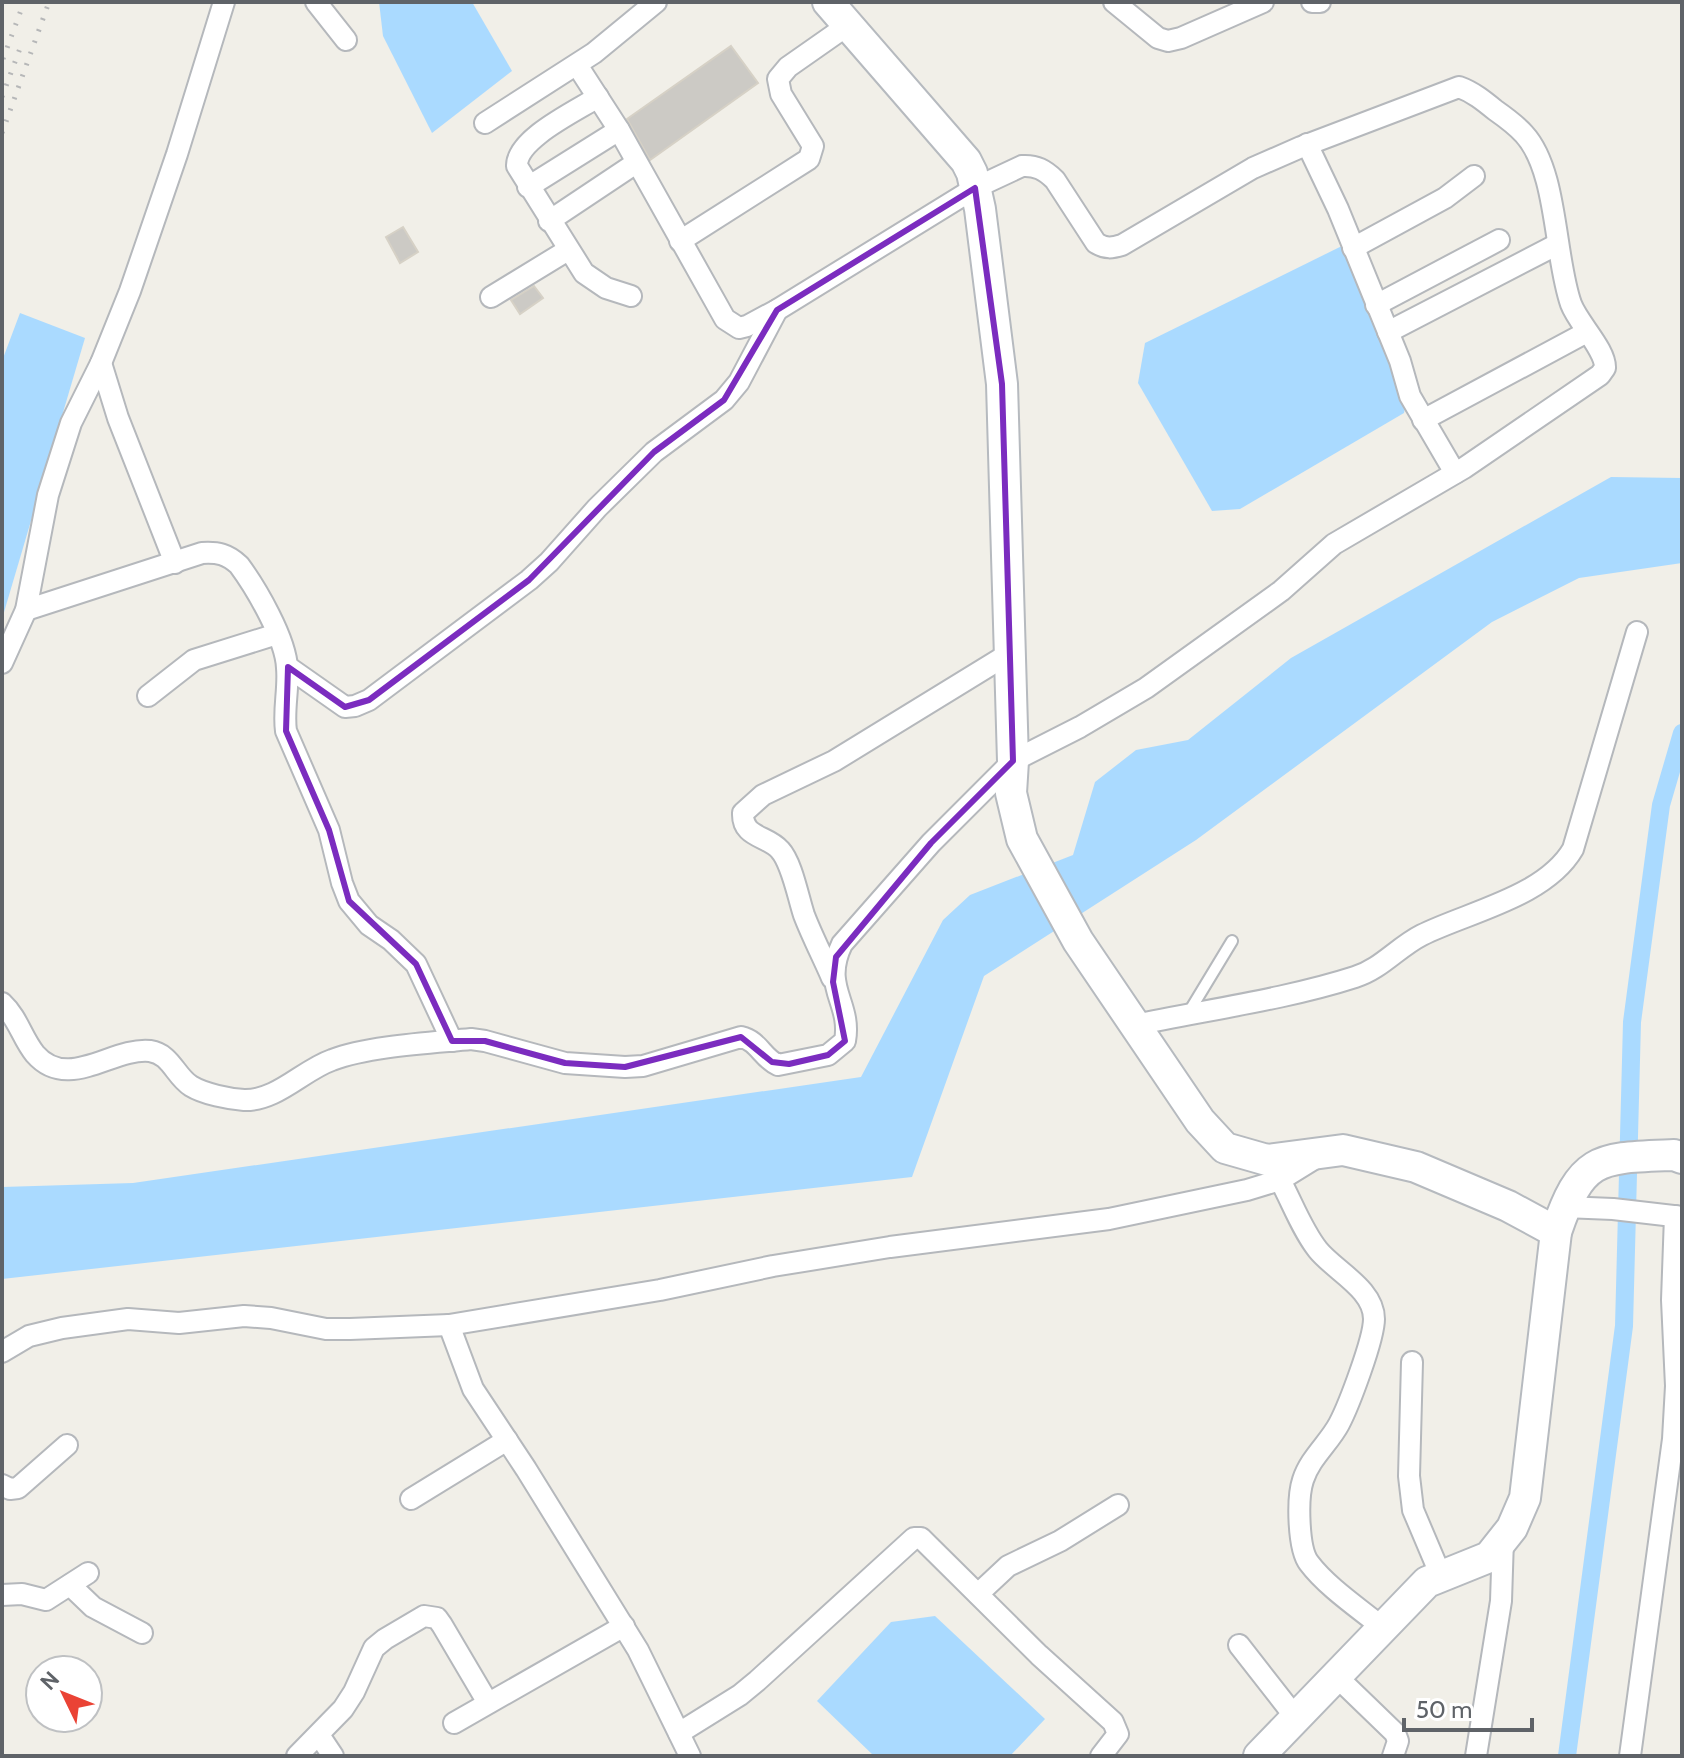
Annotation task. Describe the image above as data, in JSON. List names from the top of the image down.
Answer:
{
  "scale_bar": "50 m",
  "north": "top left"
}
